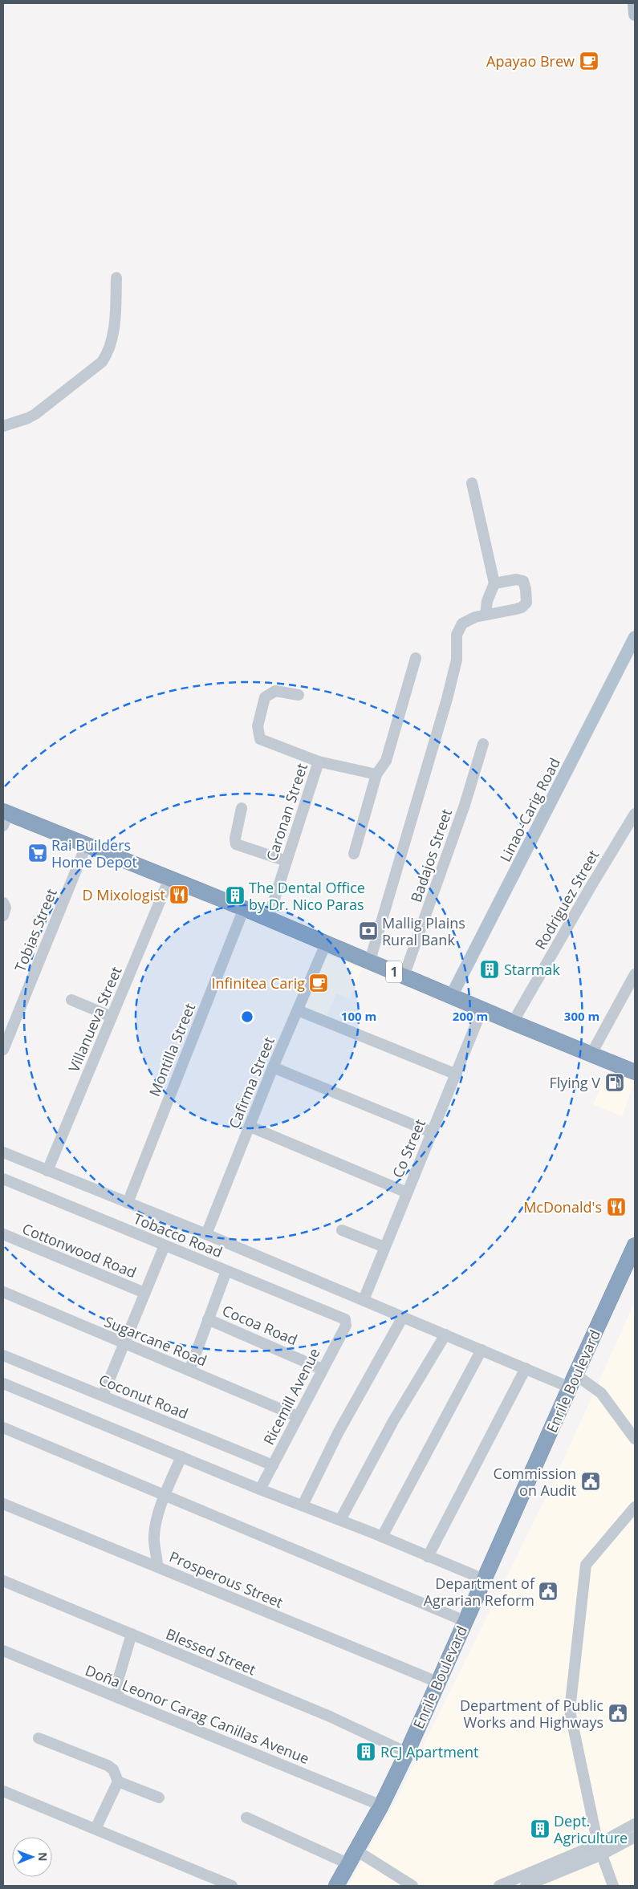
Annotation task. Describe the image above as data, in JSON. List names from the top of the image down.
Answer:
{
  "streets": {
    "highway": ["1", "Enrile Boulevard"],
    "main road": ["Linao-Carig Road"],
    "street": [
      "Caronan Street",
      "Badajos Street",
      "Rodriguez Street",
      "Tobias Street",
      "Villanueva Street",
      "Montilla Street",
      "Cafirma Street",
      "Co Street",
      "Tobacco Road",
      "Cottonwood Road",
      "Cocoa Road",
      "Sugarcane Road",
      "Coconut Road",
      "Ricemill Avenue",
      "Prosperous Street",
      "Blessed Street",
      "Doña Leonor Carag Canillas Avenue"
    ]
  },
  "crossings": [
    ["Linao-Carig Road", "1"],
    ["Caronan Street", "1"],
    ["Badajos Street", "1"],
    ["Rodriguez Street", "1"],
    ["Tobias Street", "1"],
    ["1", "Villanueva Street"],
    ["1", "Montilla Street"],
    ["1", "Cafirma Street"],
    ["1", "Co Street"],
    ["Tobacco Road", "Ricemill Avenue"],
    ["Cocoa Road", "Ricemill Avenue"],
    ["Sugarcane Road", "Ricemill Avenue"],
    ["Enrile Boulevard", "Prosperous Street"],
    ["Enrile Boulevard", "Blessed Street"],
    ["Enrile Boulevard", "Doña Leonor Carag Canillas Avenue"],
    ["Coconut Road", "Ricemill Avenue"]
  ],
  "places": {
    "cafe": ["Apayao Brew", "Infinitea Carig"],
    "supermarket": ["Rai Builders Home Depot"],
    "restaurant": ["D Mixologist", "McDonald's"],
    "building": [
      "The Dental Office by Dr. Nico Paras",
      "Starmak",
      "RCJ Apartment",
      "Dept. Agriculture"
    ],
    "bank": ["Mallig Plains Rural Bank"],
    "fuel station": ["Flying V"],
    "public building": ["Commission on Audit", "Department of Agrarian Reform", "Department of Public Works and Highways"]
  },
  "north": "right",
  "rings": ["100 m", "200 m", "300 m"]
}
